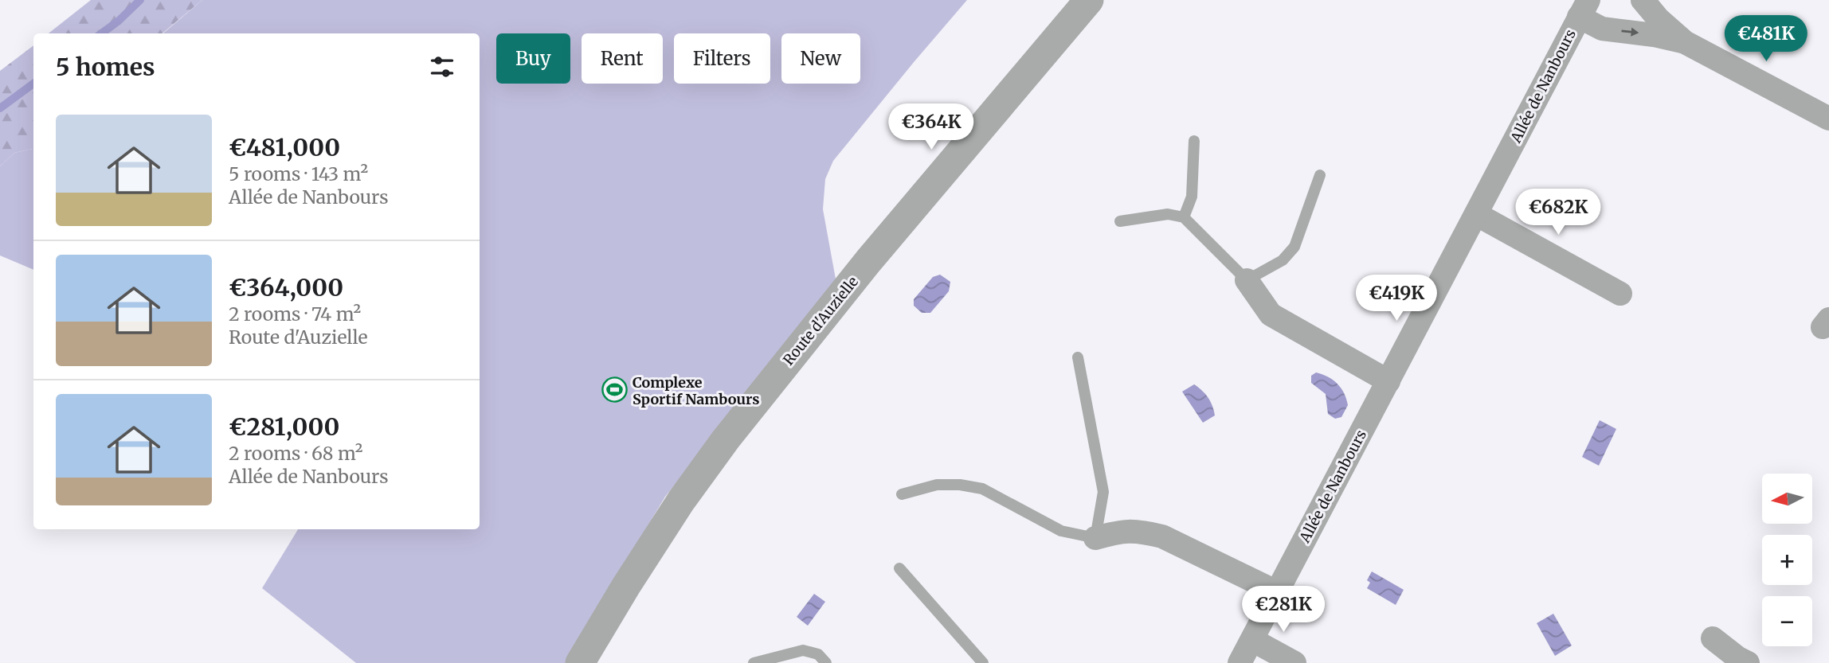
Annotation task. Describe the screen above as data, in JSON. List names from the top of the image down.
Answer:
{
  "streets": {
    "street": ["Allée de Nanbours", "Route d'Auzielle"]
  },
  "places": {
    "sports": ["Complexe Sportif Nambours"]
  },
  "north": "left",
  "page": {
    "price": [
      "€481K",
      "€364K",
      "€682K",
      "€419K",
      "€281K"
    ],
    "chip": [
      "Buy",
      "Rent",
      "Filters",
      "New"
    ],
    "heading": "5 homes",
    "list": [
      {
        "name": "€481,000",
        "note": "5 rooms · 143 m² · Allée de Nanbours"
      },
      {
        "name": "€364,000",
        "note": "2 rooms · 74 m² · Route d'Auzielle"
      },
      {
        "name": "€281,000",
        "note": "2 rooms · 68 m² · Allée de Nanbours"
      }
    ],
    "map_buttons": ["+", "−"]
  }
}
